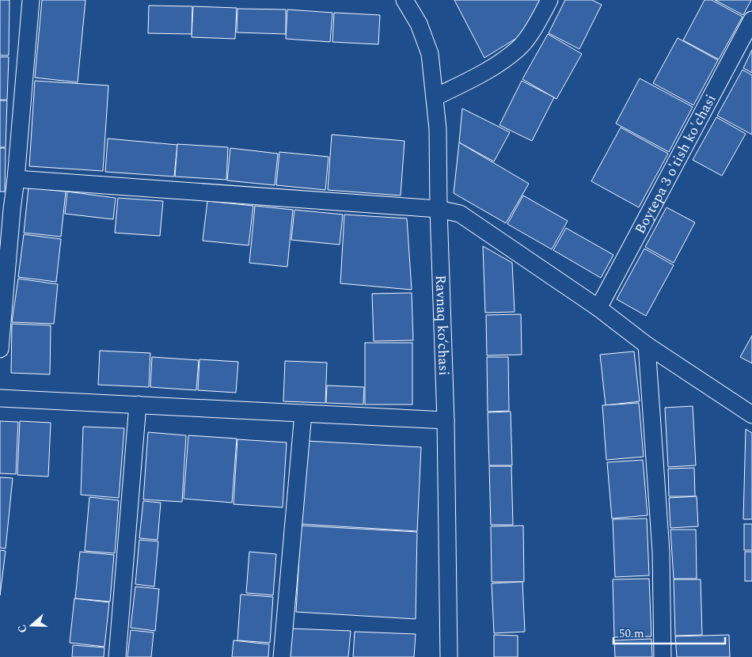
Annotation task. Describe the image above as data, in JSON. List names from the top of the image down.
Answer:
{
  "streets": {
    "street": ["Boytepa 3 o'tish ko'chasi", "Ravnaq ko‘chasi"]
  },
  "scale_bar": "50 m",
  "north": "left"
}
